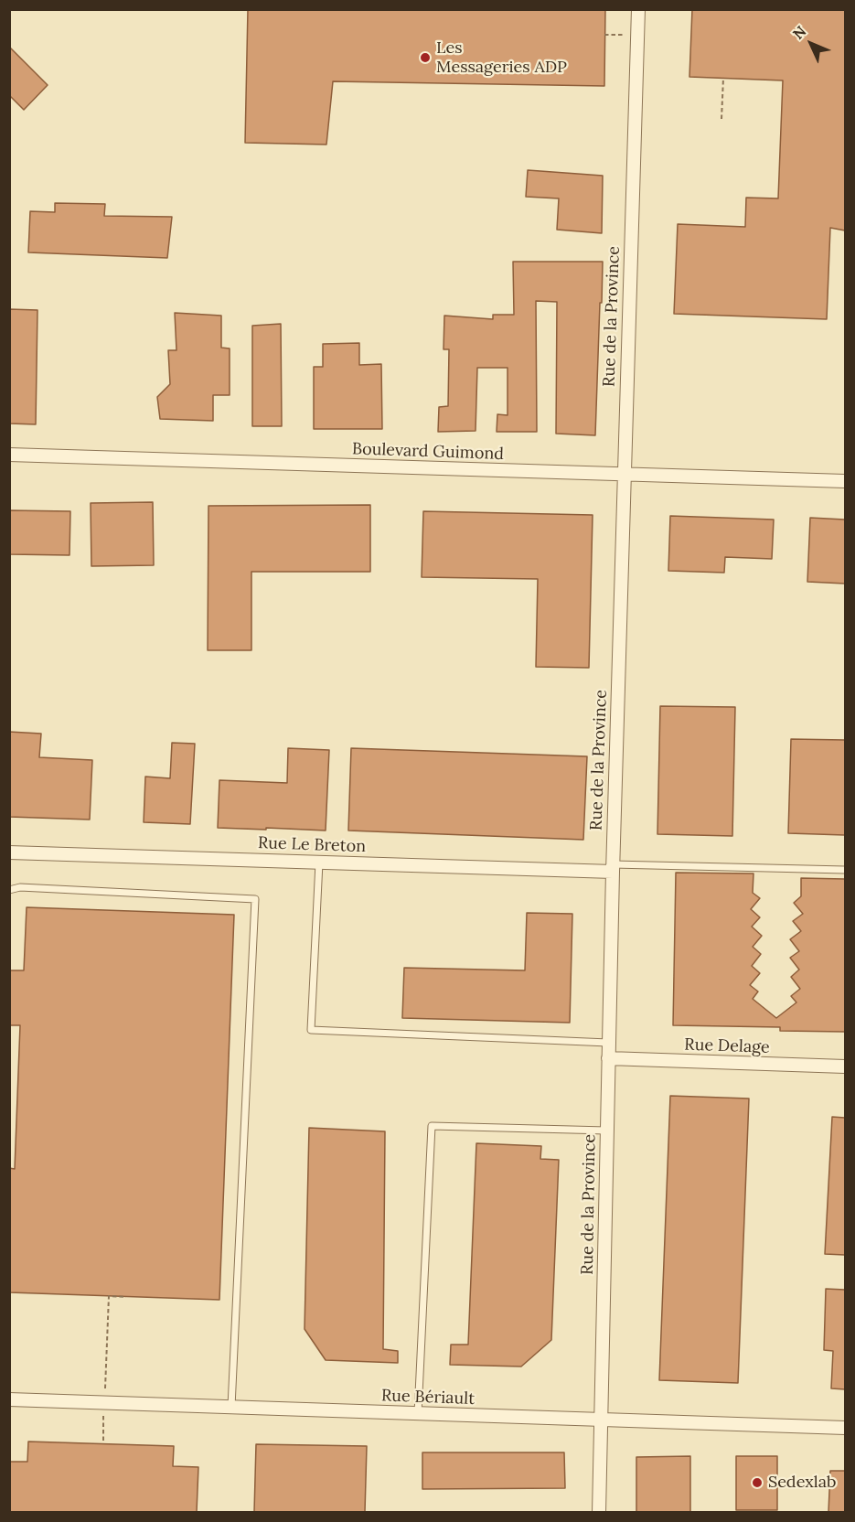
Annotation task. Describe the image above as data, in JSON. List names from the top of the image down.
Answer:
{
  "streets": {
    "street": [
      "Rue de la Province",
      "Boulevard Guimond",
      "Rue Le Breton",
      "Rue Delage",
      "Rue Bériault"
    ]
  },
  "crossings": [
    ["Rue de la Province", "Boulevard Guimond"],
    ["Rue de la Province", "Rue Le Breton"],
    ["Rue de la Province", "Rue Delage"],
    ["Rue de la Province", "Rue Bériault"]
  ],
  "places": ["Les Messageries ADP", "Sedexlab"],
  "north": "top left"
}
